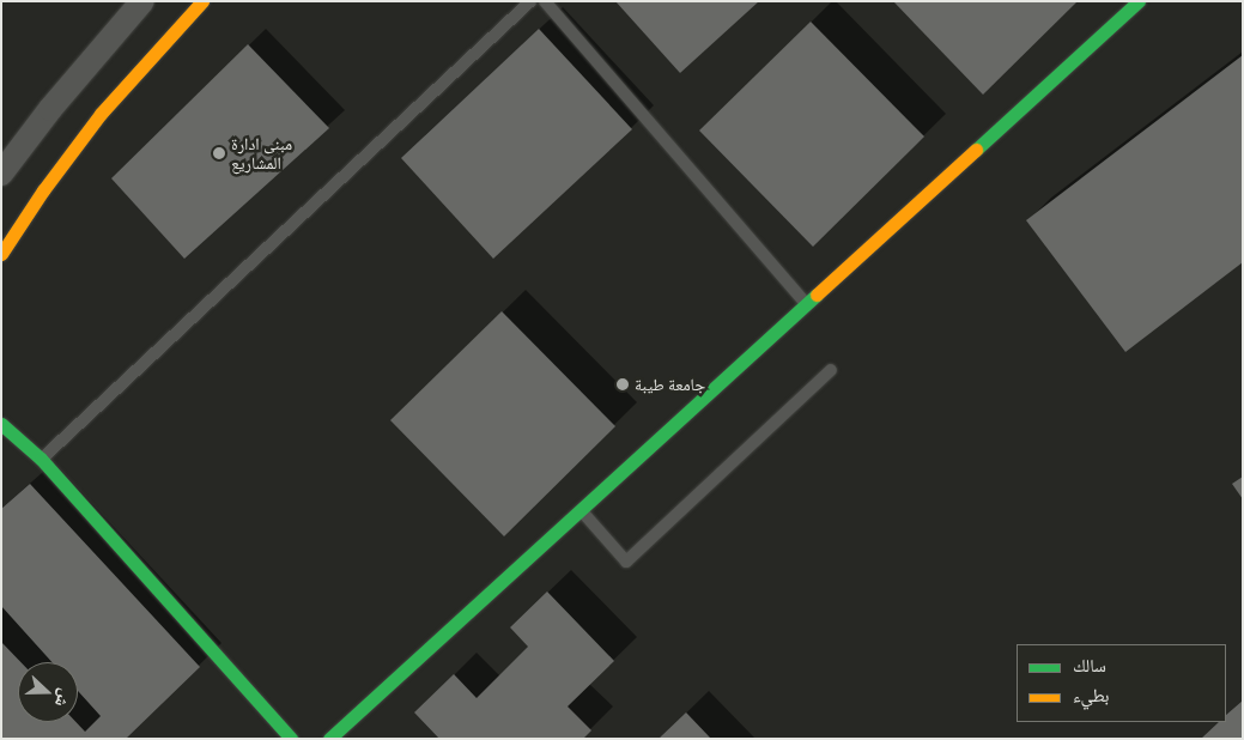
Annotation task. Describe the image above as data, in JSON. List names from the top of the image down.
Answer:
{
  "places": ["مبنى ادارة المشاريع", "جامعة طيبة"],
  "legend": ["سالك", "بطيء"],
  "north": "right"
}
